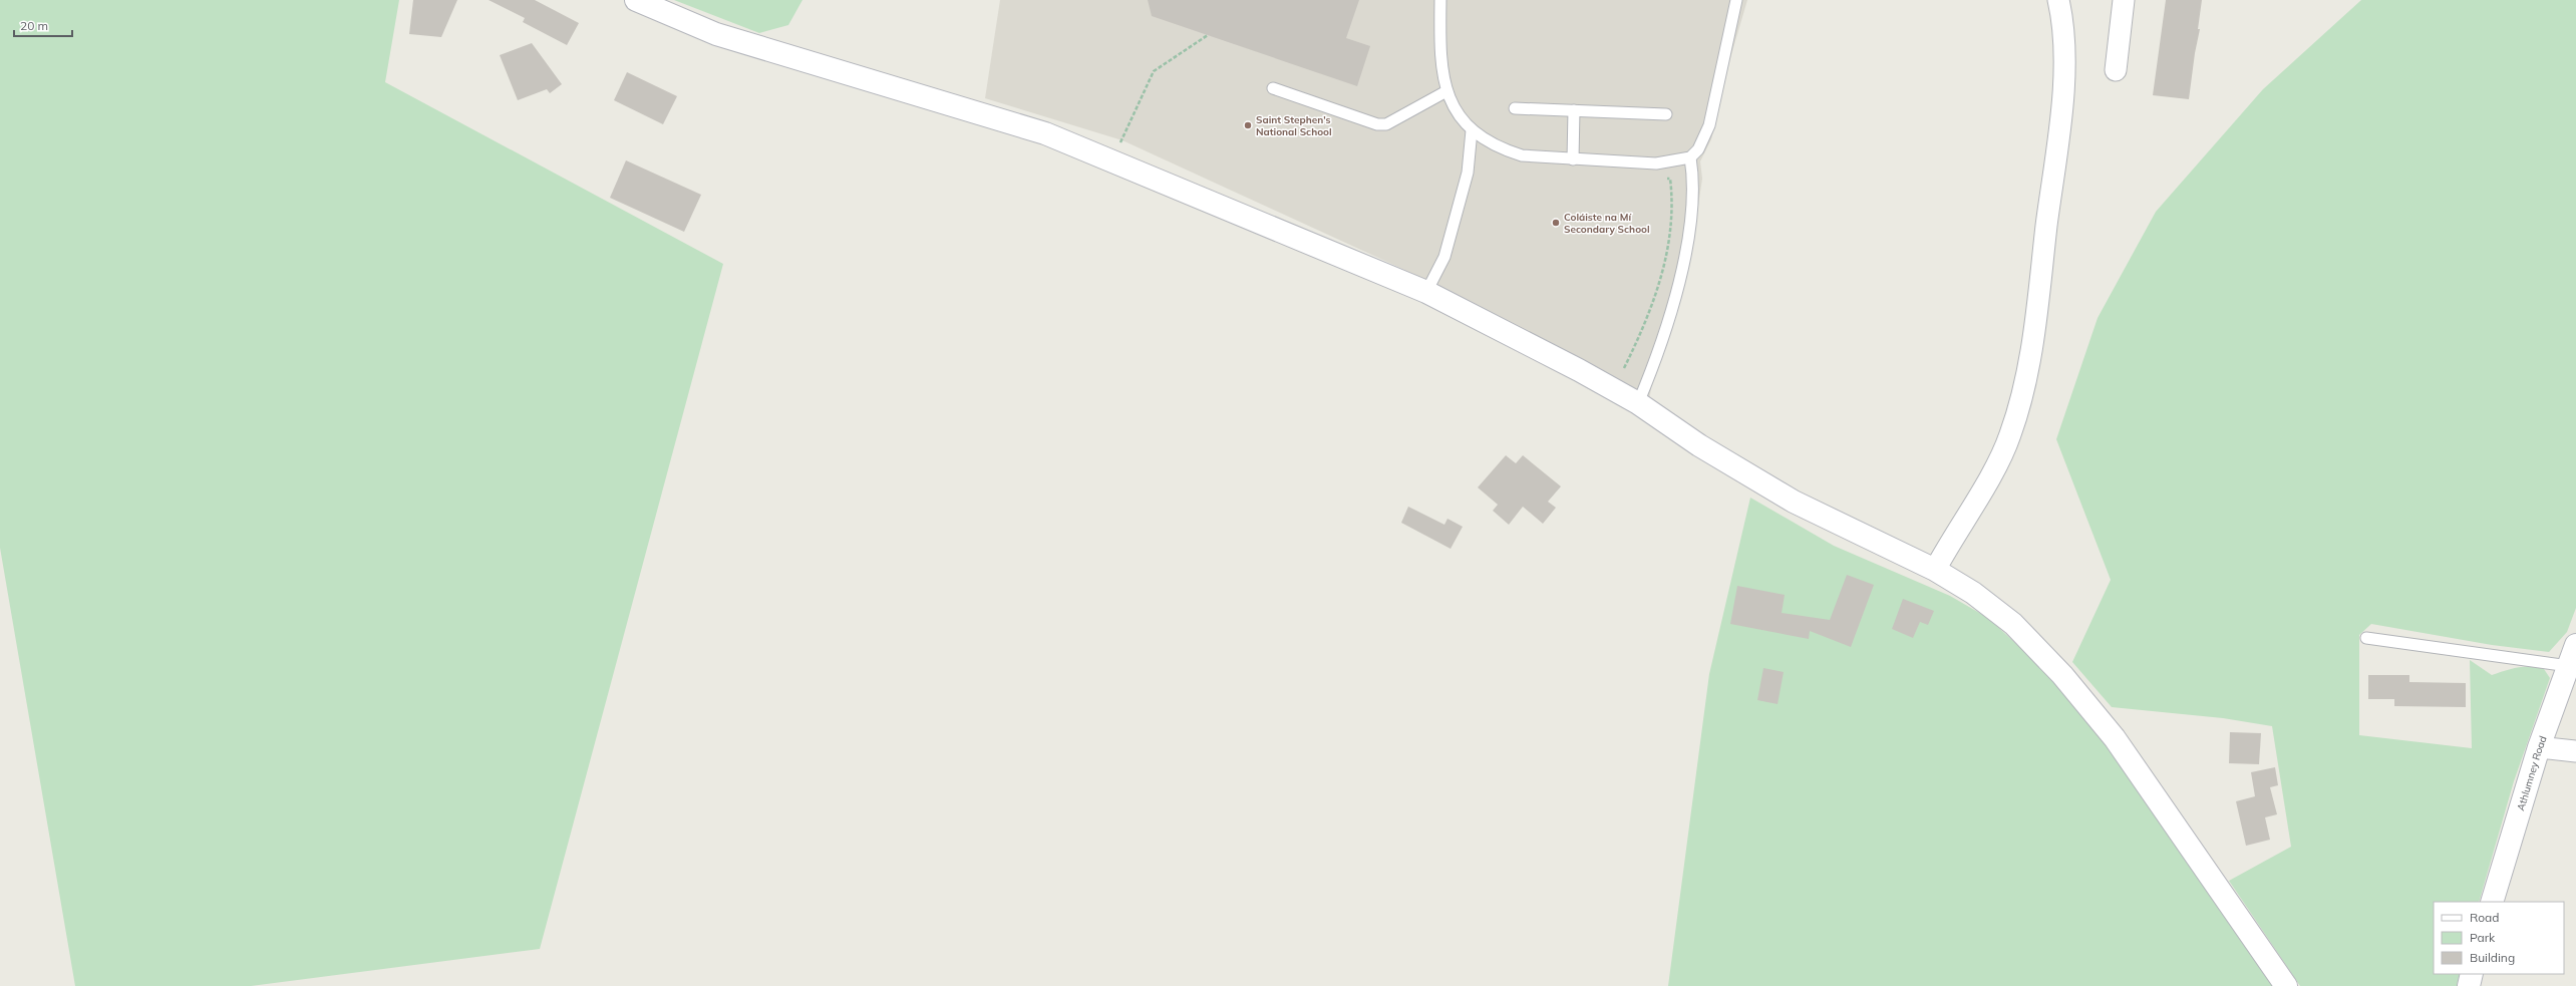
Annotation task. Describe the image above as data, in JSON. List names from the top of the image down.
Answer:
{
  "streets": {
    "street": ["Athlumney Road"]
  },
  "places": ["Saint Stephen's National School", "Coláiste na Mí Secondary School"],
  "legend": ["Road", "Park", "Building"],
  "scale_bar": "20 m"
}
